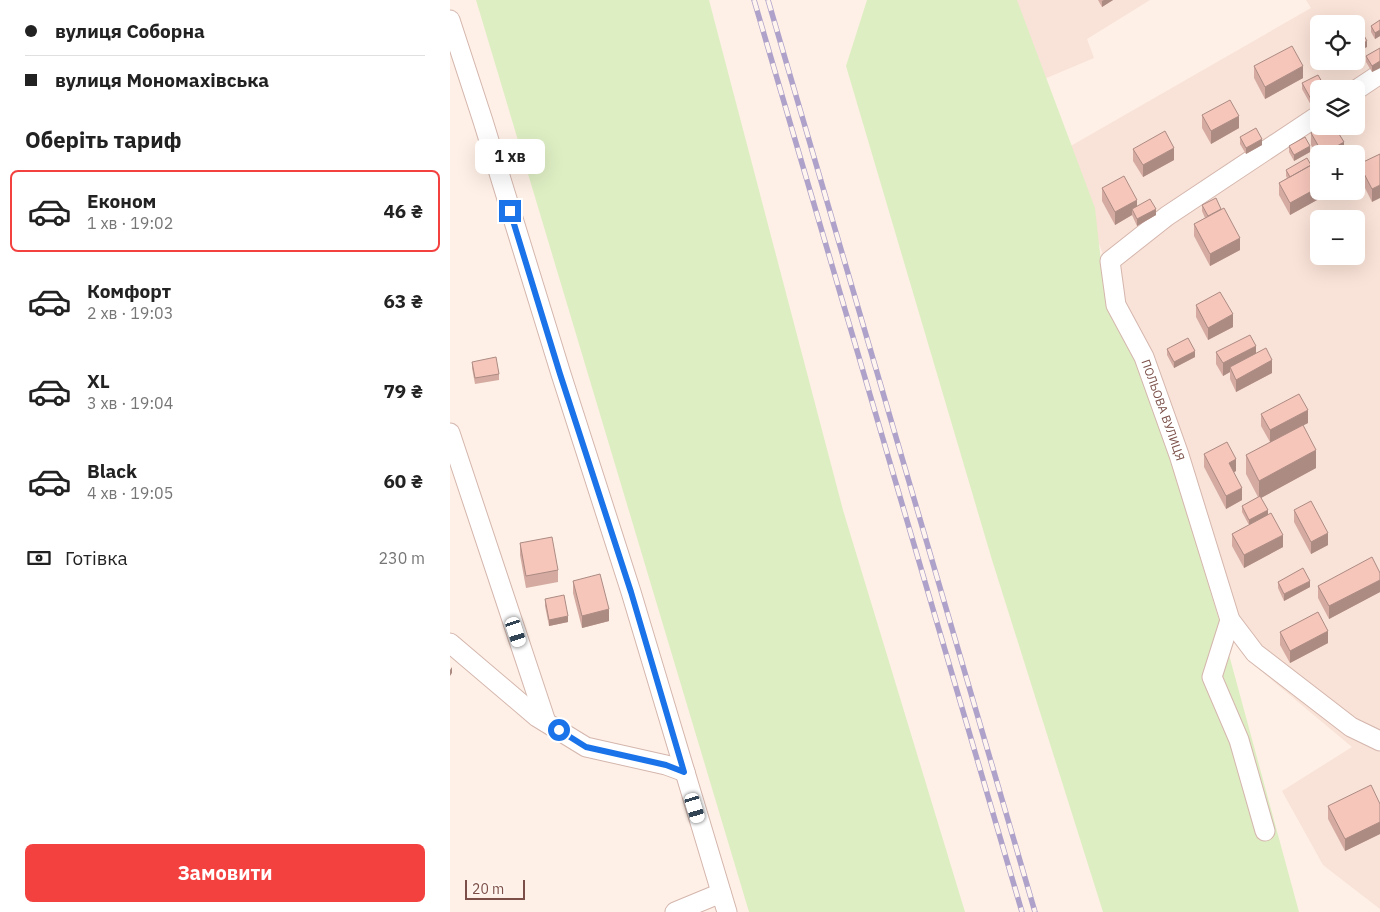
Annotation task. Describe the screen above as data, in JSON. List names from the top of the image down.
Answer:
{
  "streets": {
    "street": ["ПОЛЬОВА ВУЛИЦЯ"]
  },
  "scale_bar": "20 m",
  "page": {
    "banner": ["вулиця Соборна", "вулиця Мономахівська"],
    "map_buttons": ["+", "−"],
    "heading": "Оберіть тариф",
    "bubble": "1 хв",
    "list": [
      {
        "name": "Економ",
        "note": "1 хв · 19:02",
        "value": "46 ₴"
      },
      {
        "name": "Комфорт",
        "note": "2 хв · 19:03",
        "value": "63 ₴"
      },
      {
        "name": "XL",
        "note": "3 хв · 19:04",
        "value": "79 ₴"
      },
      {
        "name": "Black",
        "note": "4 хв · 19:05",
        "value": "60 ₴"
      }
    ],
    "pay": ["Готівка", "230 m"],
    "buttons": "Замовити",
    "scale": "20 m"
  }
}
